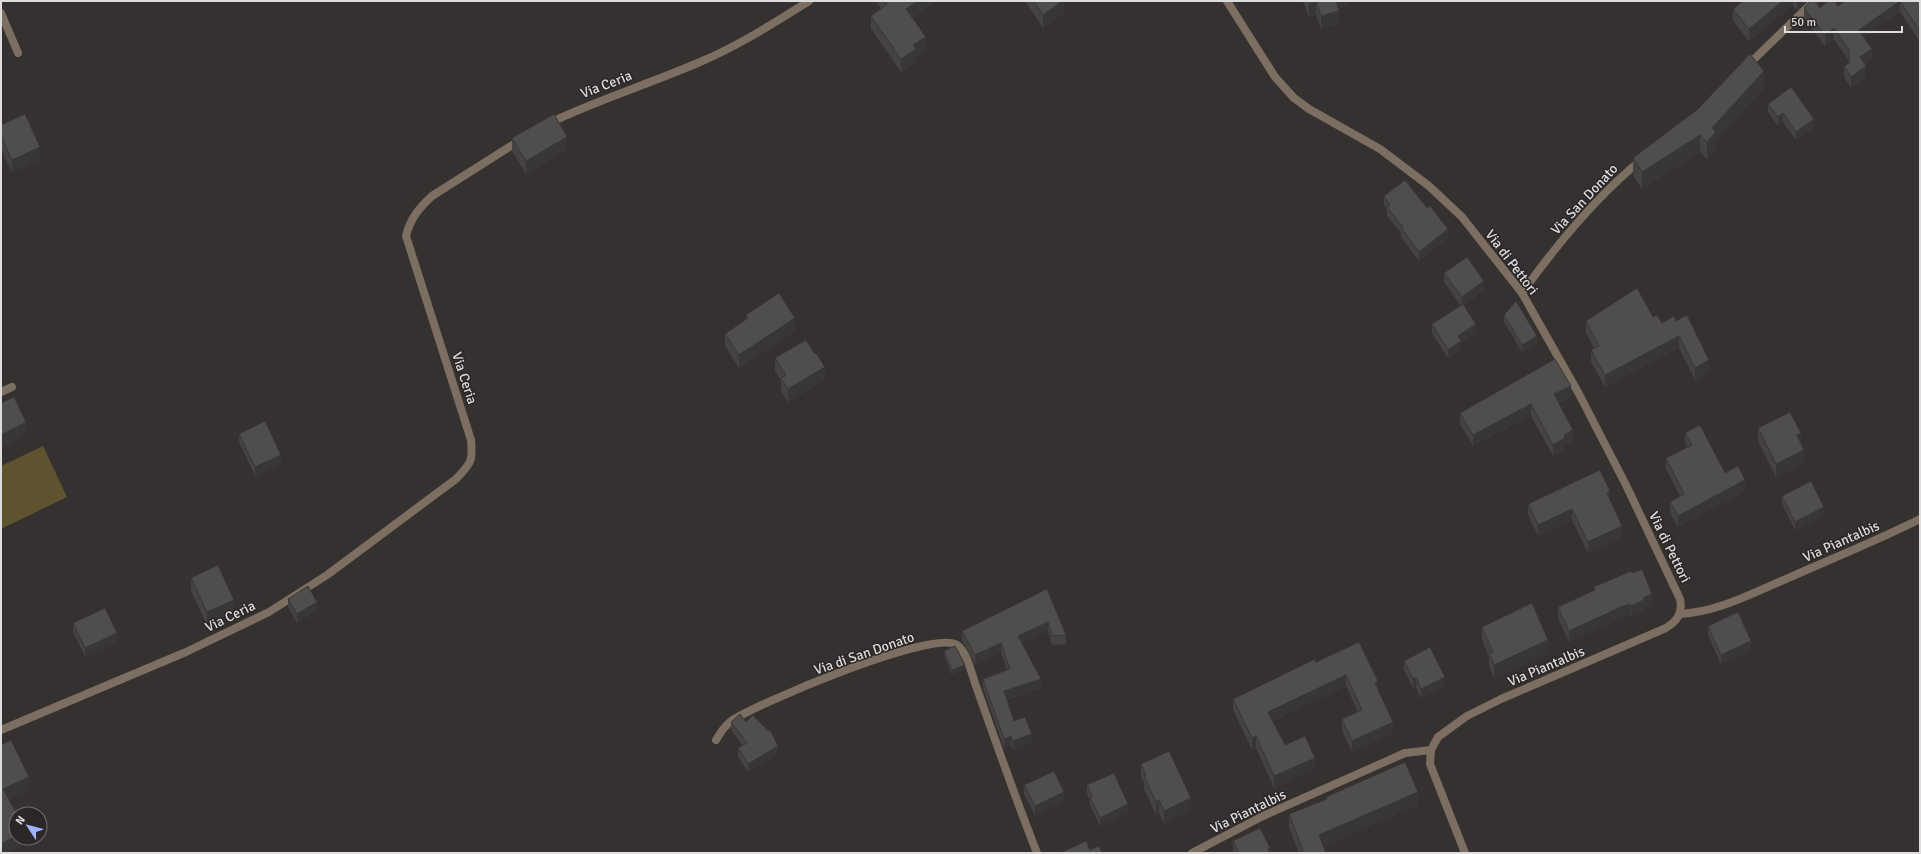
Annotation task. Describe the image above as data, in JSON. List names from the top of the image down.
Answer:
{
  "streets": {
    "street": [
      "Via Ceria",
      "Via San Donato",
      "Via di Pettori",
      "Via Piantalbis",
      "Via di San Donato"
    ]
  },
  "crossings": [
    ["Via San Donato", "Via di Pettori"],
    ["Via di Pettori", "Via Piantalbis"]
  ],
  "scale_bar": "50 m",
  "north": "top left"
}
